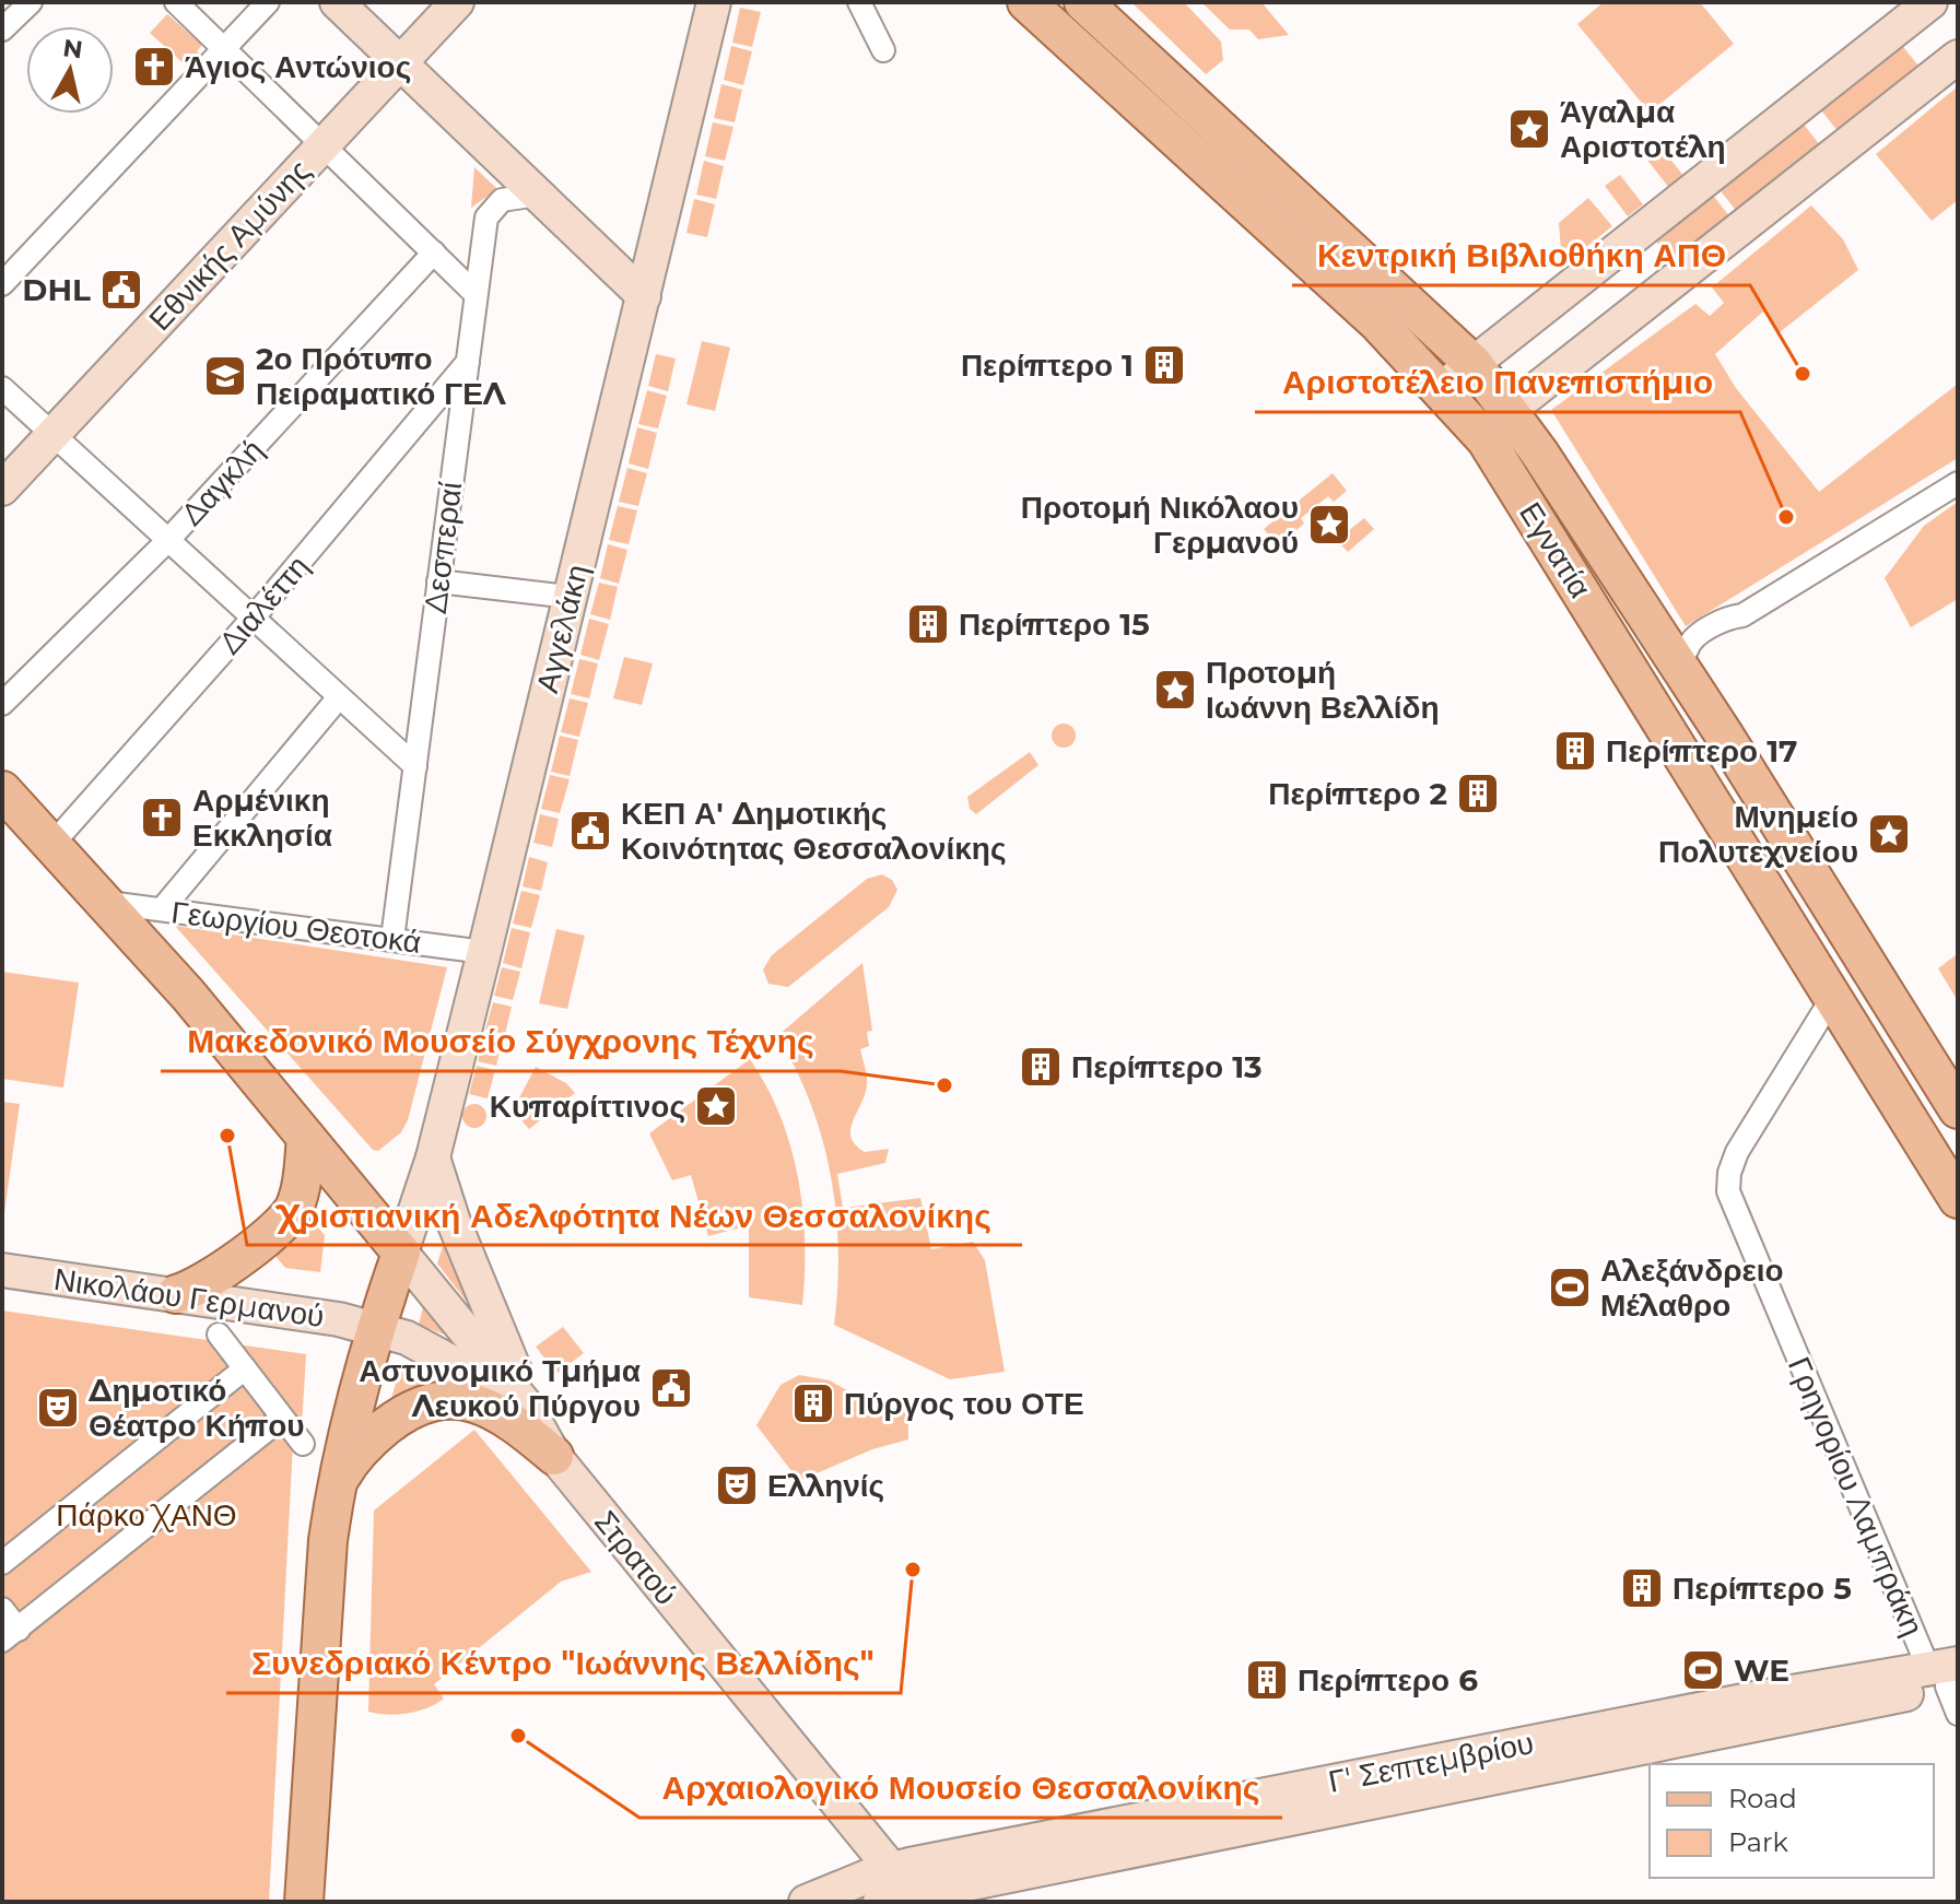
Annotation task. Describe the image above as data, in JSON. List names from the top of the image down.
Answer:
{
  "streets": {
    "main road": [
      "Εθνικής Αμύνης",
      "Εγνατία",
      "Αγγελάκη",
      "Νικολάου Γερμανού",
      "Στρατού",
      "Γ' Σεπτεμβρίου"
    ],
    "street": [
      "Δαγκλή",
      "Δεσπεραί",
      "Διαλέττη",
      "Γεωργίου Θεοτοκά",
      "Γρηγορίου Λαμπράκη"
    ]
  },
  "crossings": [
    ["Δεσπεραί", "Διαλέττη"],
    ["Δεσπεραί", "Γεωργίου Θεοτοκά"],
    ["Εγνατία", "Γρηγορίου Λαμπράκη"],
    ["Αγγελάκη", "Γεωργίου Θεοτοκά"],
    ["Αγγελάκη", "Στρατού"],
    ["Νικολάου Γερμανού", "Στρατού"],
    ["Γρηγορίου Λαμπράκη", "Γ' Σεπτεμβρίου"],
    ["Στρατού", "Γ' Σεπτεμβρίου"]
  ],
  "parks": ["Πάρκο ΧΑΝΘ"],
  "places": {
    "church": ["Άγιος Αντώνιος", "Αρμένικη Εκκλησία"],
    "place": [
      "Άγαλμα Αριστοτέλη",
      "Προτομή Νικόλαου Γερμανού",
      "Προτομή Ιωάννη Βελλίδη",
      "Μνημείο Πολυτεχνείου",
      "Κυπαρίττινος"
    ],
    "public building": ["DHL", "ΚΕΠ Α' Δημοτικής Κοινότητας Θεσσαλονίκης", "Αστυνομικό Τμήμα Λευκού Πύργου"],
    "building": [
      "Περίπτερο 1",
      "Περίπτερο 15",
      "Περίπτερο 17",
      "Περίπτερο 2",
      "Περίπτερο 13",
      "Πύργος του ΟΤΕ",
      "Περίπτερο 5",
      "Περίπτερο 6"
    ],
    "other": [
      "Κεντρική Βιβλιοθήκη ΑΠΘ",
      "Αριστοτέλειο Πανεπιστήμιο",
      "Μακεδονικό Μουσείο Σύγχρονης Τέχνης",
      "Χριστιανική Αδελφότητα Νέων Θεσσαλονίκης",
      "Συνεδριακό Κέντρο \"Ιωάννης Βελλίδης\"",
      "Αρχαιολογικό Μουσείο Θεσσαλονίκης"
    ],
    "school or university": ["2ο Πρότυπο Πειραματικό ΓΕΛ"],
    "sports": ["Αλεξάνδρειο Μέλαθρο", "WE"],
    "theatre": ["Δημοτικό Θέατρο Κήπου", "Ελληνίς"]
  },
  "legend": ["Road", "Park"],
  "north": "top"
}
